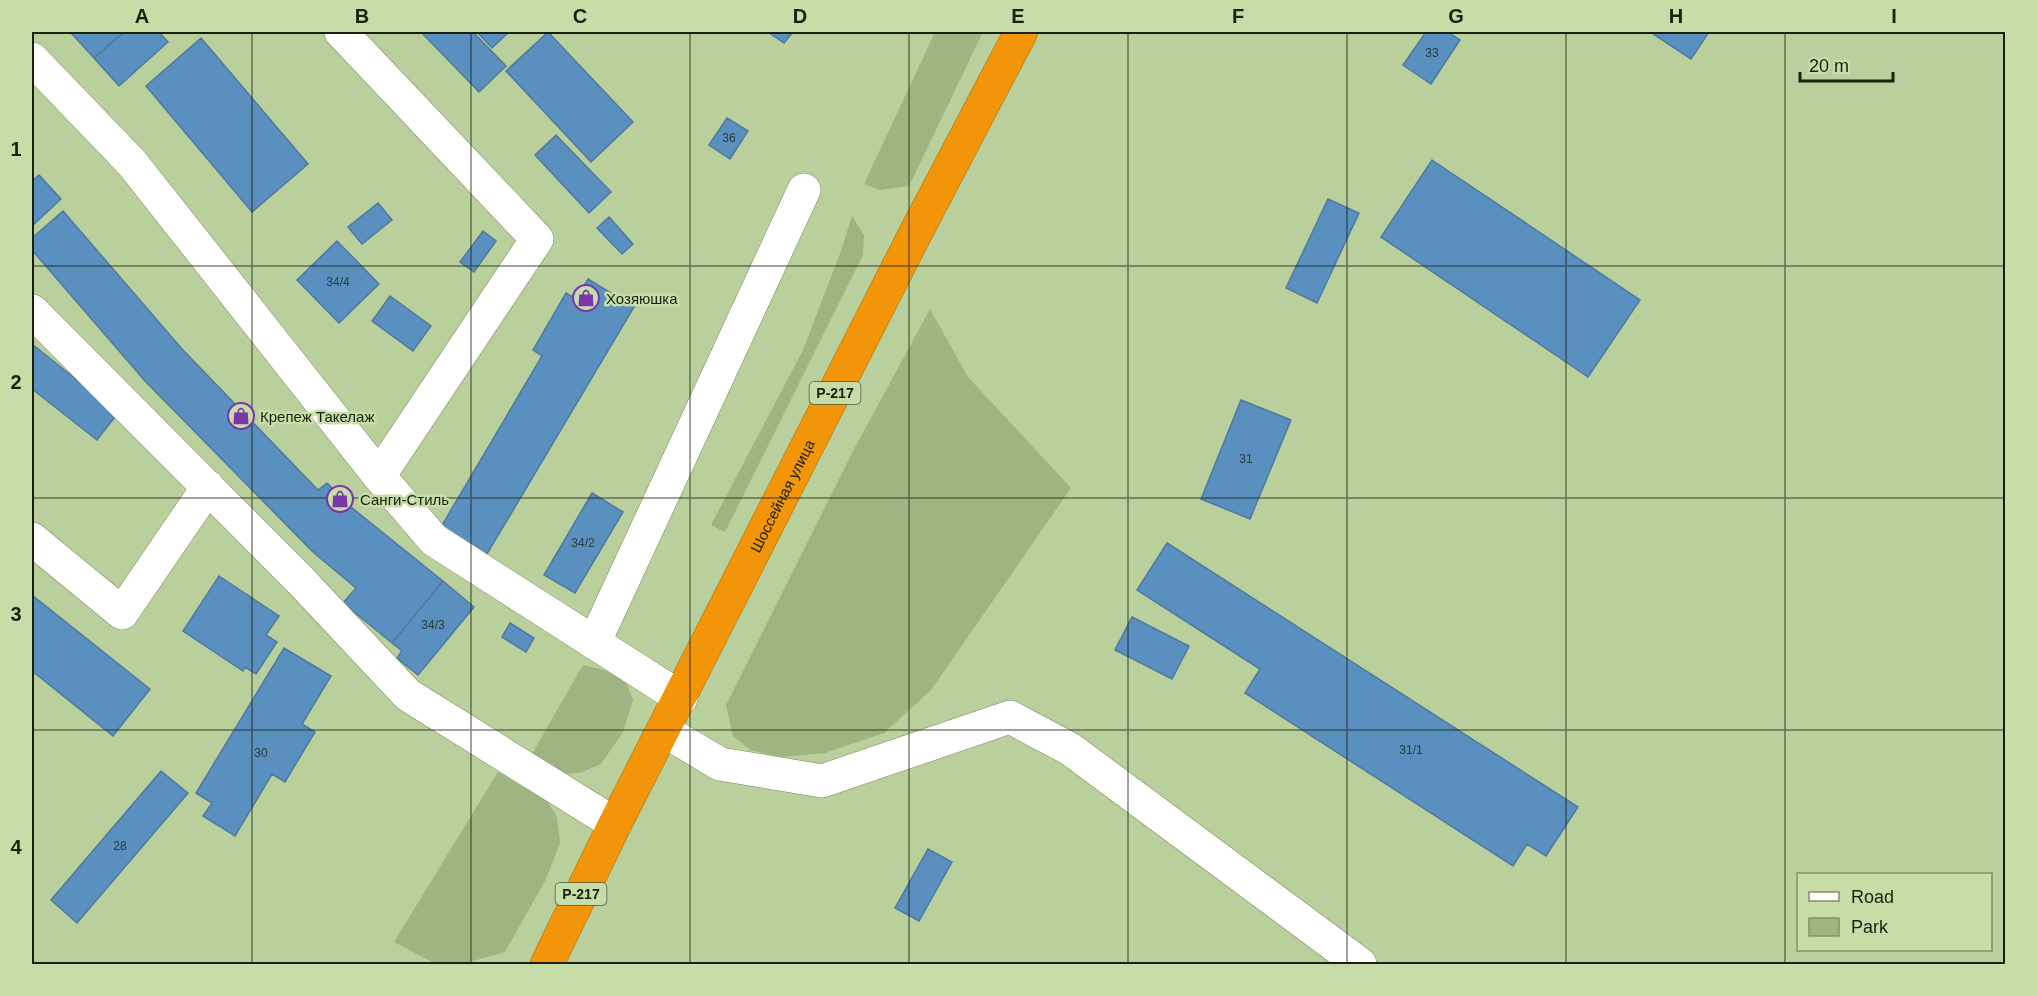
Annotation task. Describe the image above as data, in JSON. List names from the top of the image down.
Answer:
{
  "streets": {
    "highway": ["Р-217", "Шоссейная улица"]
  },
  "places": {
    "shop": ["Хозяюшка", "Крепеж Такелаж", "Санги-Стиль"]
  },
  "house_numbers": [
    "33",
    "36",
    "34/4",
    "31",
    "34/2",
    "34/3",
    "31/1",
    "30",
    "28"
  ],
  "legend": ["Road", "Park"],
  "scale_bar": "20 m",
  "grid": {
    "columns": [
      "A",
      "B",
      "C",
      "D",
      "E",
      "F",
      "G",
      "H",
      "I"
    ],
    "rows": [
      "1",
      "2",
      "3",
      "4"
    ]
  }
}
